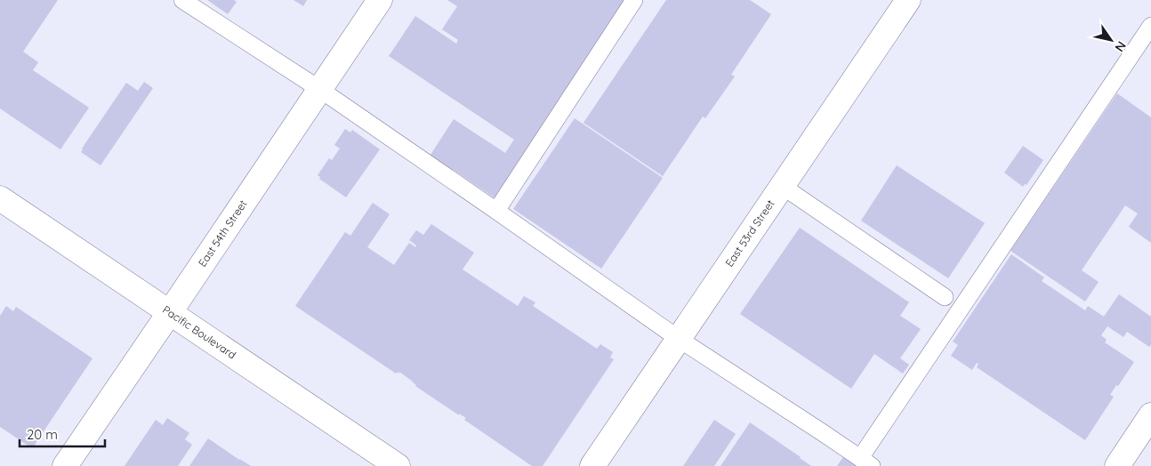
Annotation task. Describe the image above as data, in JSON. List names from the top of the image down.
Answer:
{
  "streets": {
    "street": ["East 53rd Street", "East 54th Street", "Pacific Boulevard"]
  },
  "crossings": [
    ["East 54th Street", "Pacific Boulevard"]
  ],
  "scale_bar": "20 m",
  "north": "bottom right"
}
